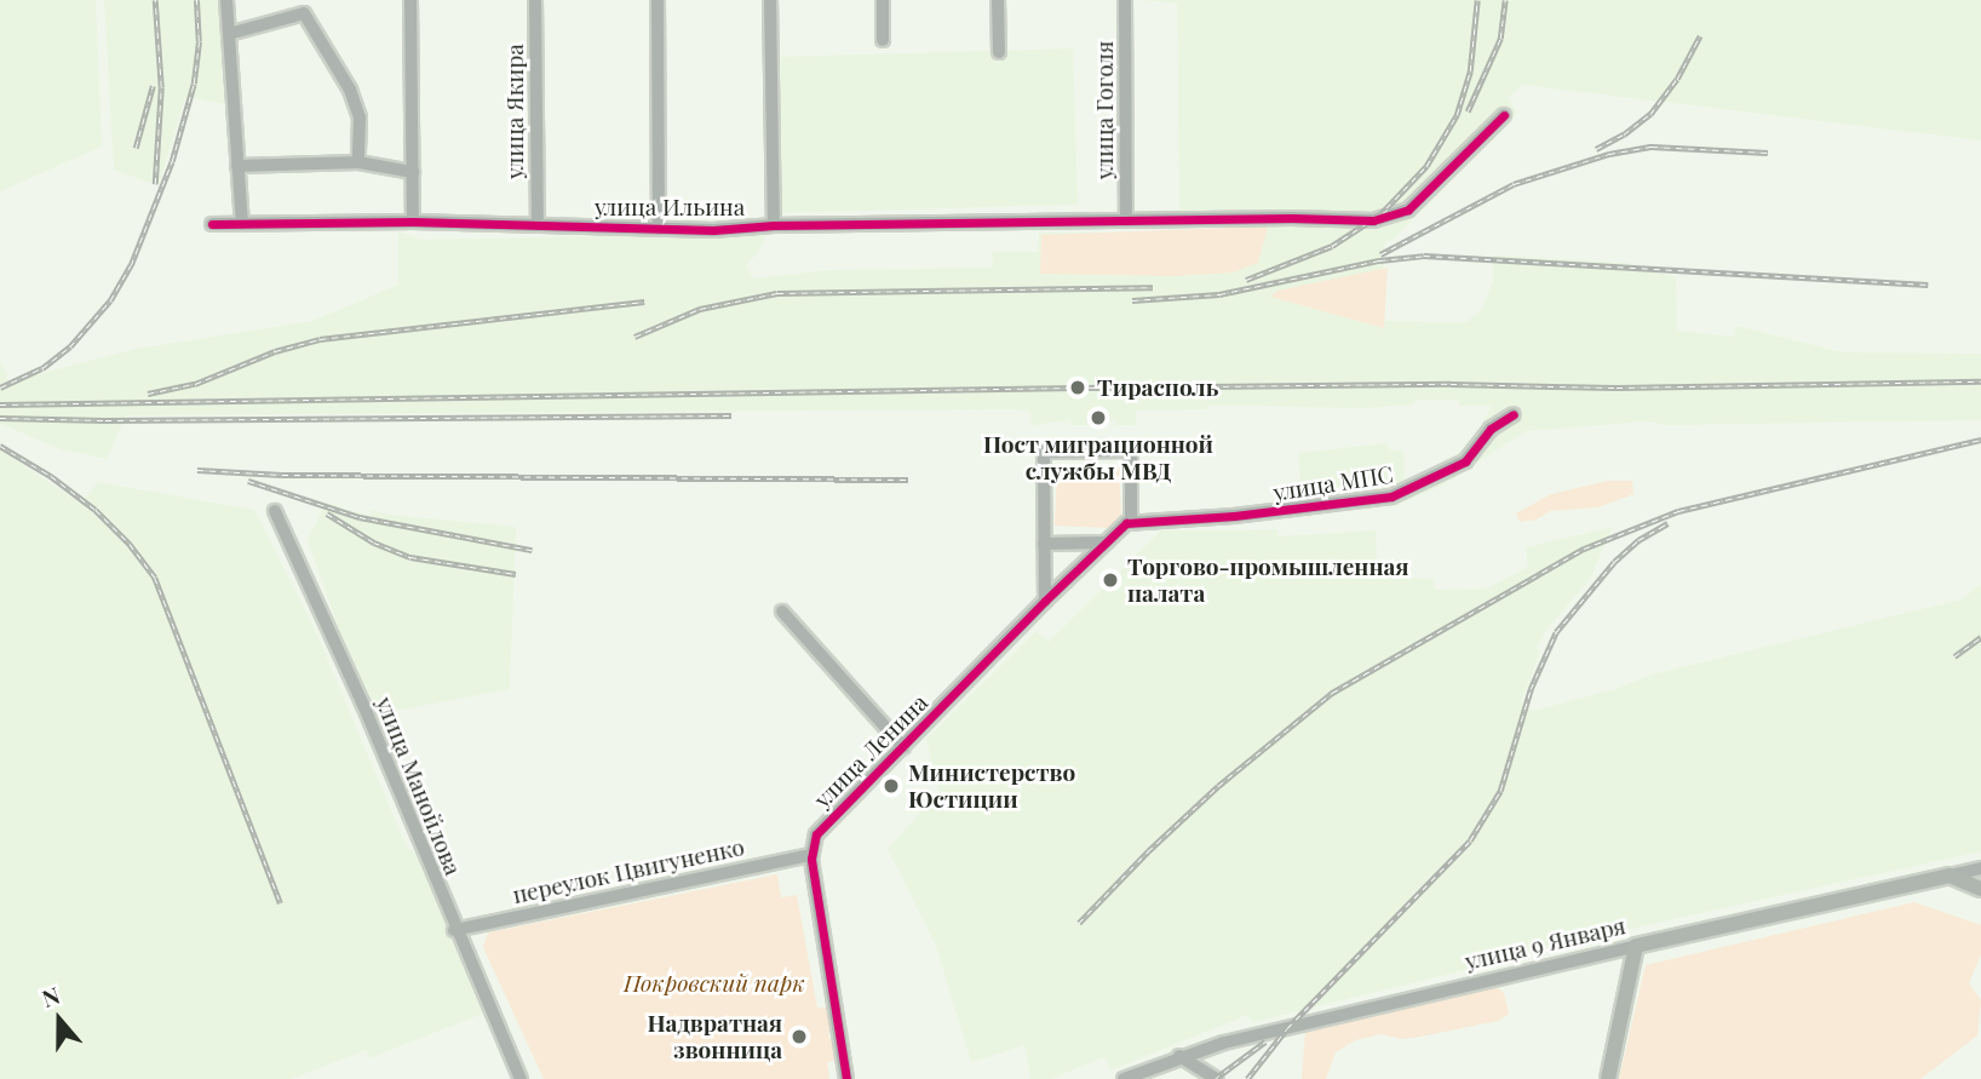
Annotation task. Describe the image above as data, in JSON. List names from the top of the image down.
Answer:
{
  "streets": {
    "main road": ["улица 9 Января"],
    "street": [
      "улица Гоголя",
      "улица Якира",
      "улица Ильина",
      "улица МПС",
      "улица Ленина",
      "улица Манойлова",
      "переулок Цвигуненко"
    ]
  },
  "crossings": [
    ["улица Гоголя", "улица Ильина"],
    ["улица Якира", "улица Ильина"],
    ["улица МПС", "улица Ленина"],
    ["улица Ленина", "переулок Цвигуненко"],
    ["улица Манойлова", "переулок Цвигуненко"]
  ],
  "parks": ["Покровский парк"],
  "places": [
    "Тирасполь",
    "Пост миграционной службы МВД",
    "Торгово-промышленная палата",
    "Министерство Юстиции",
    "Надвратная звонница"
  ],
  "north": "top"
}
